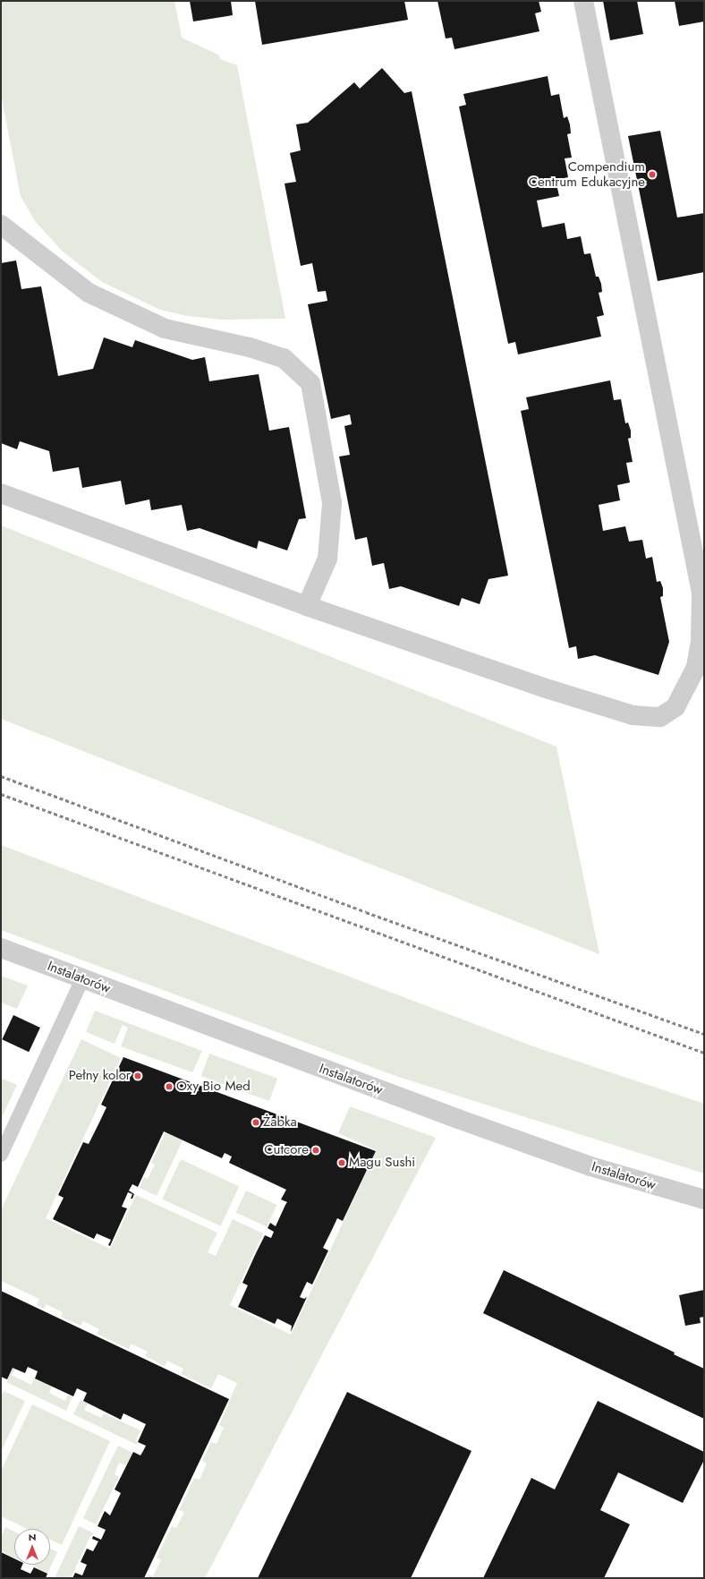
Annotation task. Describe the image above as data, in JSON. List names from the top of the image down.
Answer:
{
  "streets": {
    "street": ["Instalatorów"]
  },
  "places": [
    "Compendium Centrum Edukacyjne",
    "Pełny kolor",
    "Oxy Bio Med",
    "Żabka",
    "Cutcore",
    "Magu Sushi"
  ],
  "north": "top"
}
